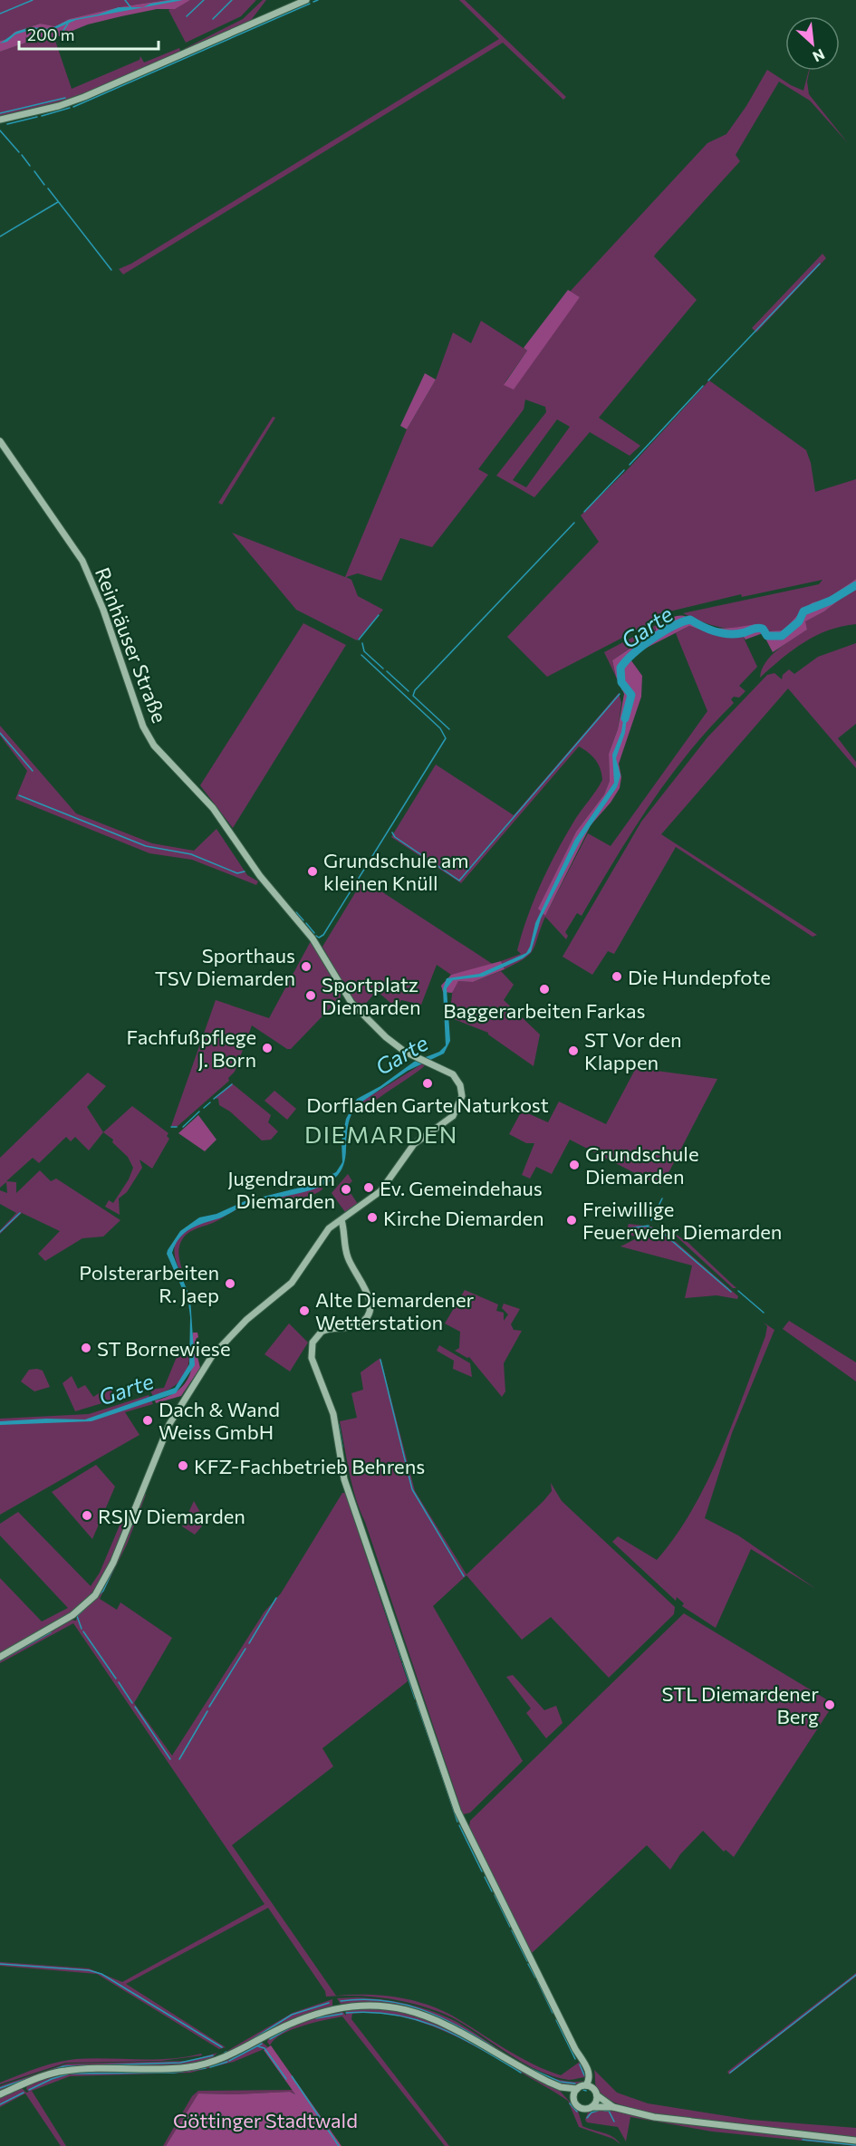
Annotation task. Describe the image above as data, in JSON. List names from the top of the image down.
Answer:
{
  "streets": {
    "street": ["Reinhäuser Straße"]
  },
  "districts": ["DIEMARDEN"],
  "water": ["Garte"],
  "parks": ["Göttinger Stadtwald"],
  "places": [
    "Grundschule am kleinen Knüll",
    "Sporthaus TSV Diemarden",
    "Die Hundepfote",
    "Baggerarbeiten Farkas",
    "Sportplatz Diemarden",
    "Fachfußpflege J. Born",
    "ST Vor den Klappen",
    "Dorfladen Garte Naturkost",
    "Grundschule Diemarden",
    "Ev. Gemeindehaus",
    "Jugendraum Diemarden",
    "Kirche Diemarden",
    "Freiwillige Feuerwehr Diemarden",
    "Polsterarbeiten R. Jaep",
    "Alte Diemardener Wetterstation",
    "ST Bornewiese",
    "Dach & Wand Weiss GmbH",
    "KFZ-Fachbetrieb Behrens",
    "RSJV Diemarden",
    "STL Diemardener Berg"
  ],
  "scale_bar": "200 m",
  "north": "bottom right"
}
